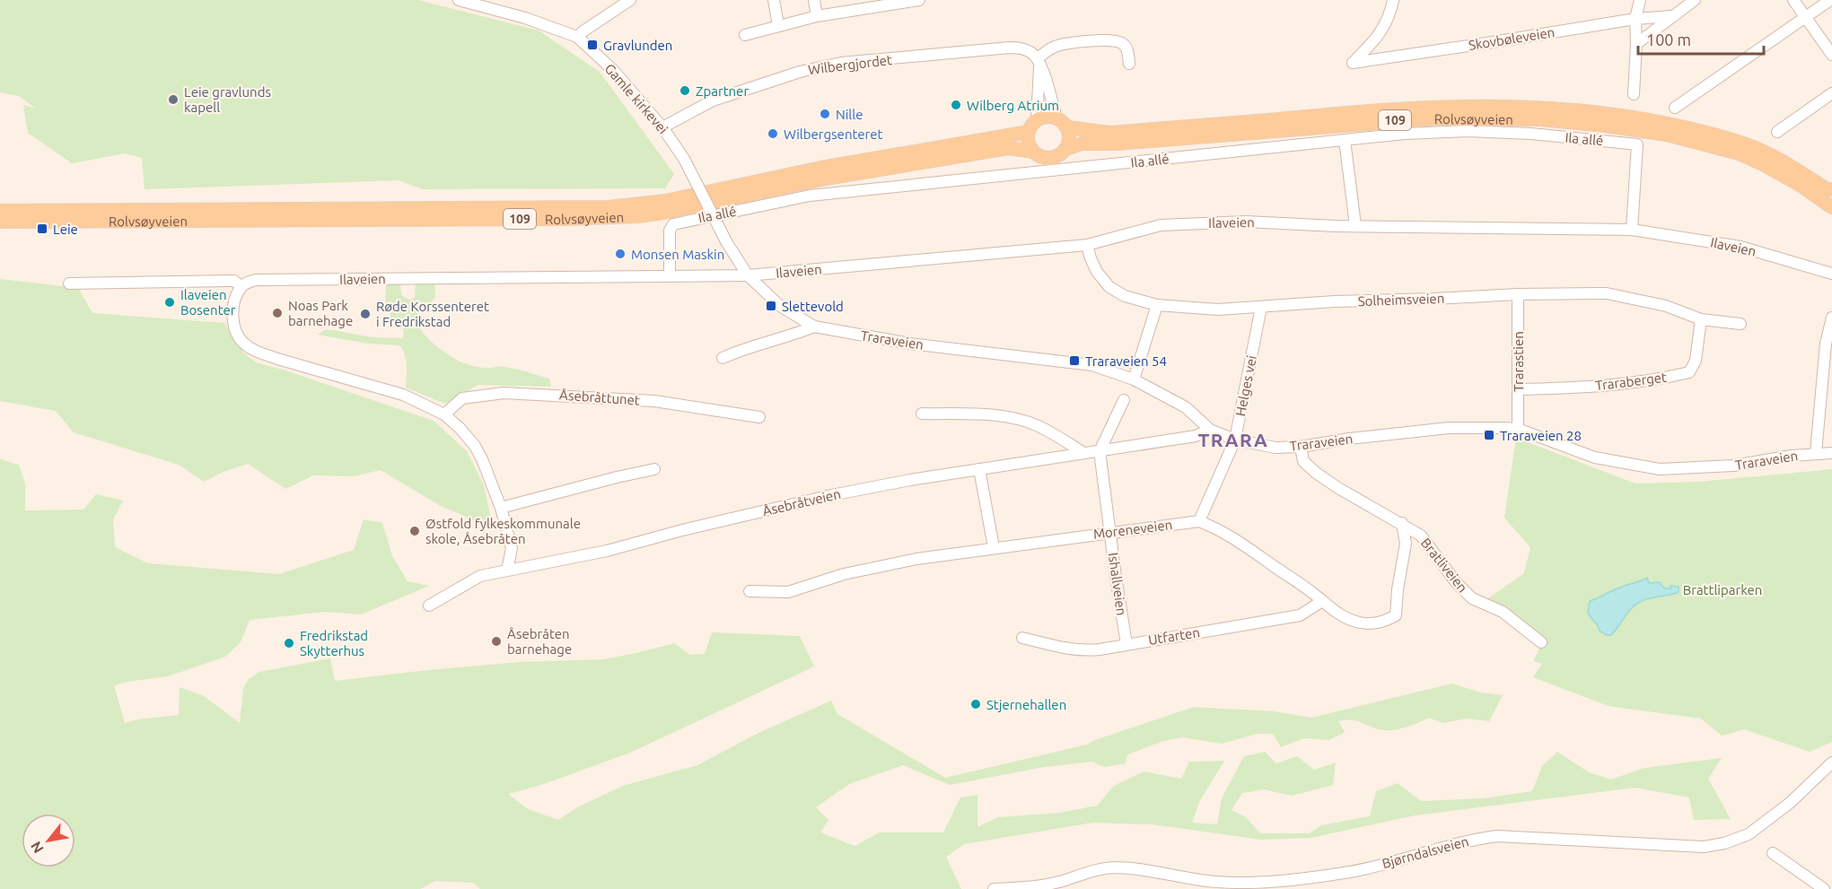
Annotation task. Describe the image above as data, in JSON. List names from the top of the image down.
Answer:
{
  "streets": {
    "main road": ["Rolvsøyveien", "109"],
    "street": [
      "Skovbøleveien",
      "Wilbergjordet",
      "Gamle kirkevei",
      "Ila allé",
      "Ilaveien",
      "Solheimsveien",
      "Traraveien",
      "Trarastien",
      "Traraberget",
      "Helges vei",
      "Åsebråttunet",
      "Åsebråtveien",
      "Moreneveien",
      "Bratliveien",
      "Ishallveien",
      "Utfarten",
      "Bjørndalsveien"
    ]
  },
  "crossings": [
    ["Wilbergjordet", "Gamle kirkevei"],
    ["Gamle kirkevei", "Ilaveien"],
    ["Gamle kirkevei", "Traraveien"],
    ["Rolvsøyveien", "109"],
    ["Ila allé", "Ilaveien"],
    ["Ilaveien", "Solheimsveien"],
    ["Ilaveien", "Traraveien"],
    ["Solheimsveien", "Trarastien"],
    ["Solheimsveien", "Traraberget"],
    ["Solheimsveien", "Helges vei"],
    ["Traraveien", "Trarastien"],
    ["Traraveien", "Helges vei"],
    ["Traraveien", "Åsebråtveien"],
    ["Traraveien", "Bratliveien"],
    ["Trarastien", "Traraberget"],
    ["Helges vei", "Moreneveien"],
    ["Åsebråtveien", "Ishallveien"],
    ["Moreneveien", "Ishallveien"],
    ["Ishallveien", "Utfarten"]
  ],
  "districts": ["TRARA"],
  "parks": ["Brattliparken"],
  "places": {
    "transit": [
      "Gravlunden",
      "Leie",
      "Slettevold",
      "Traraveien 54",
      "Traraveien 28"
    ],
    "other": [
      "Zpartner",
      "Leie gravlunds kapell",
      "Wilberg Atrium",
      "Nille",
      "Wilbergsenteret",
      "Monsen Maskin",
      "Ilaveien Bosenter",
      "Noas Park barnehage",
      "Røde Korssenteret i Fredrikstad",
      "Østfold fylkeskommunale skole, Åsebråten",
      "Åsebråten barnehage",
      "Fredrikstad Skytterhus",
      "Stjernehallen"
    ]
  },
  "scale_bar": "100 m",
  "north": "bottom left"
}
